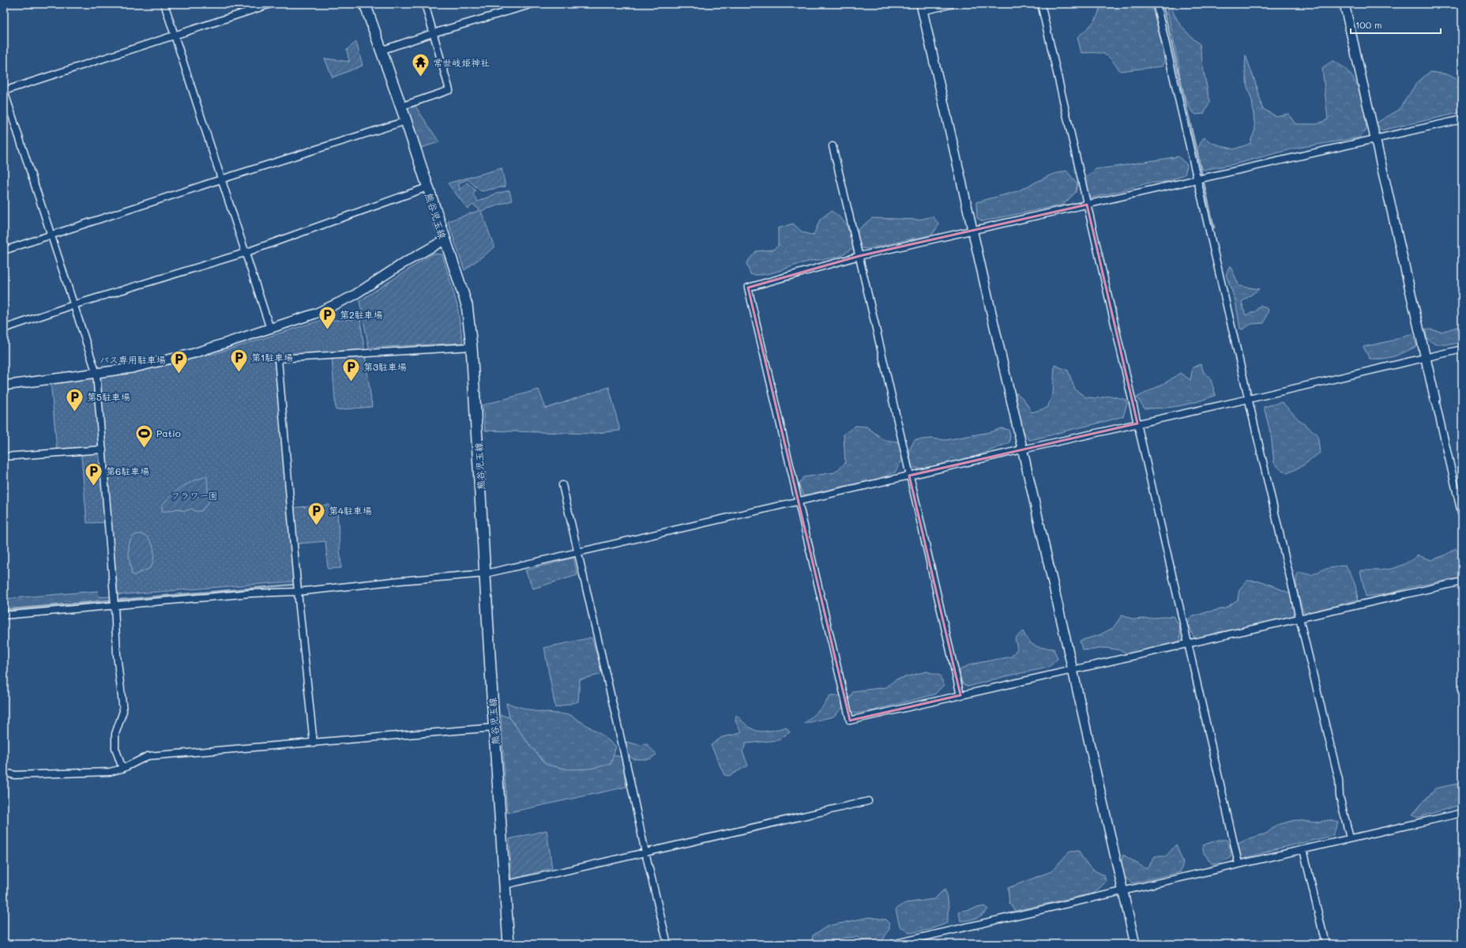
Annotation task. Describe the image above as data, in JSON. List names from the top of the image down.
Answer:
{
  "streets": {
    "main road": ["熊谷児玉線"]
  },
  "parks": ["フラワー園"],
  "places": {
    "temple": ["常世岐姫神社"],
    "parking": [
      "第2駐車場",
      "第1駐車場",
      "バス専用駐車場",
      "第3駐車場",
      "第5駐車場",
      "第6駐車場",
      "第4駐車場"
    ],
    "sports": ["Patio"]
  },
  "scale_bar": "100 m"
}
